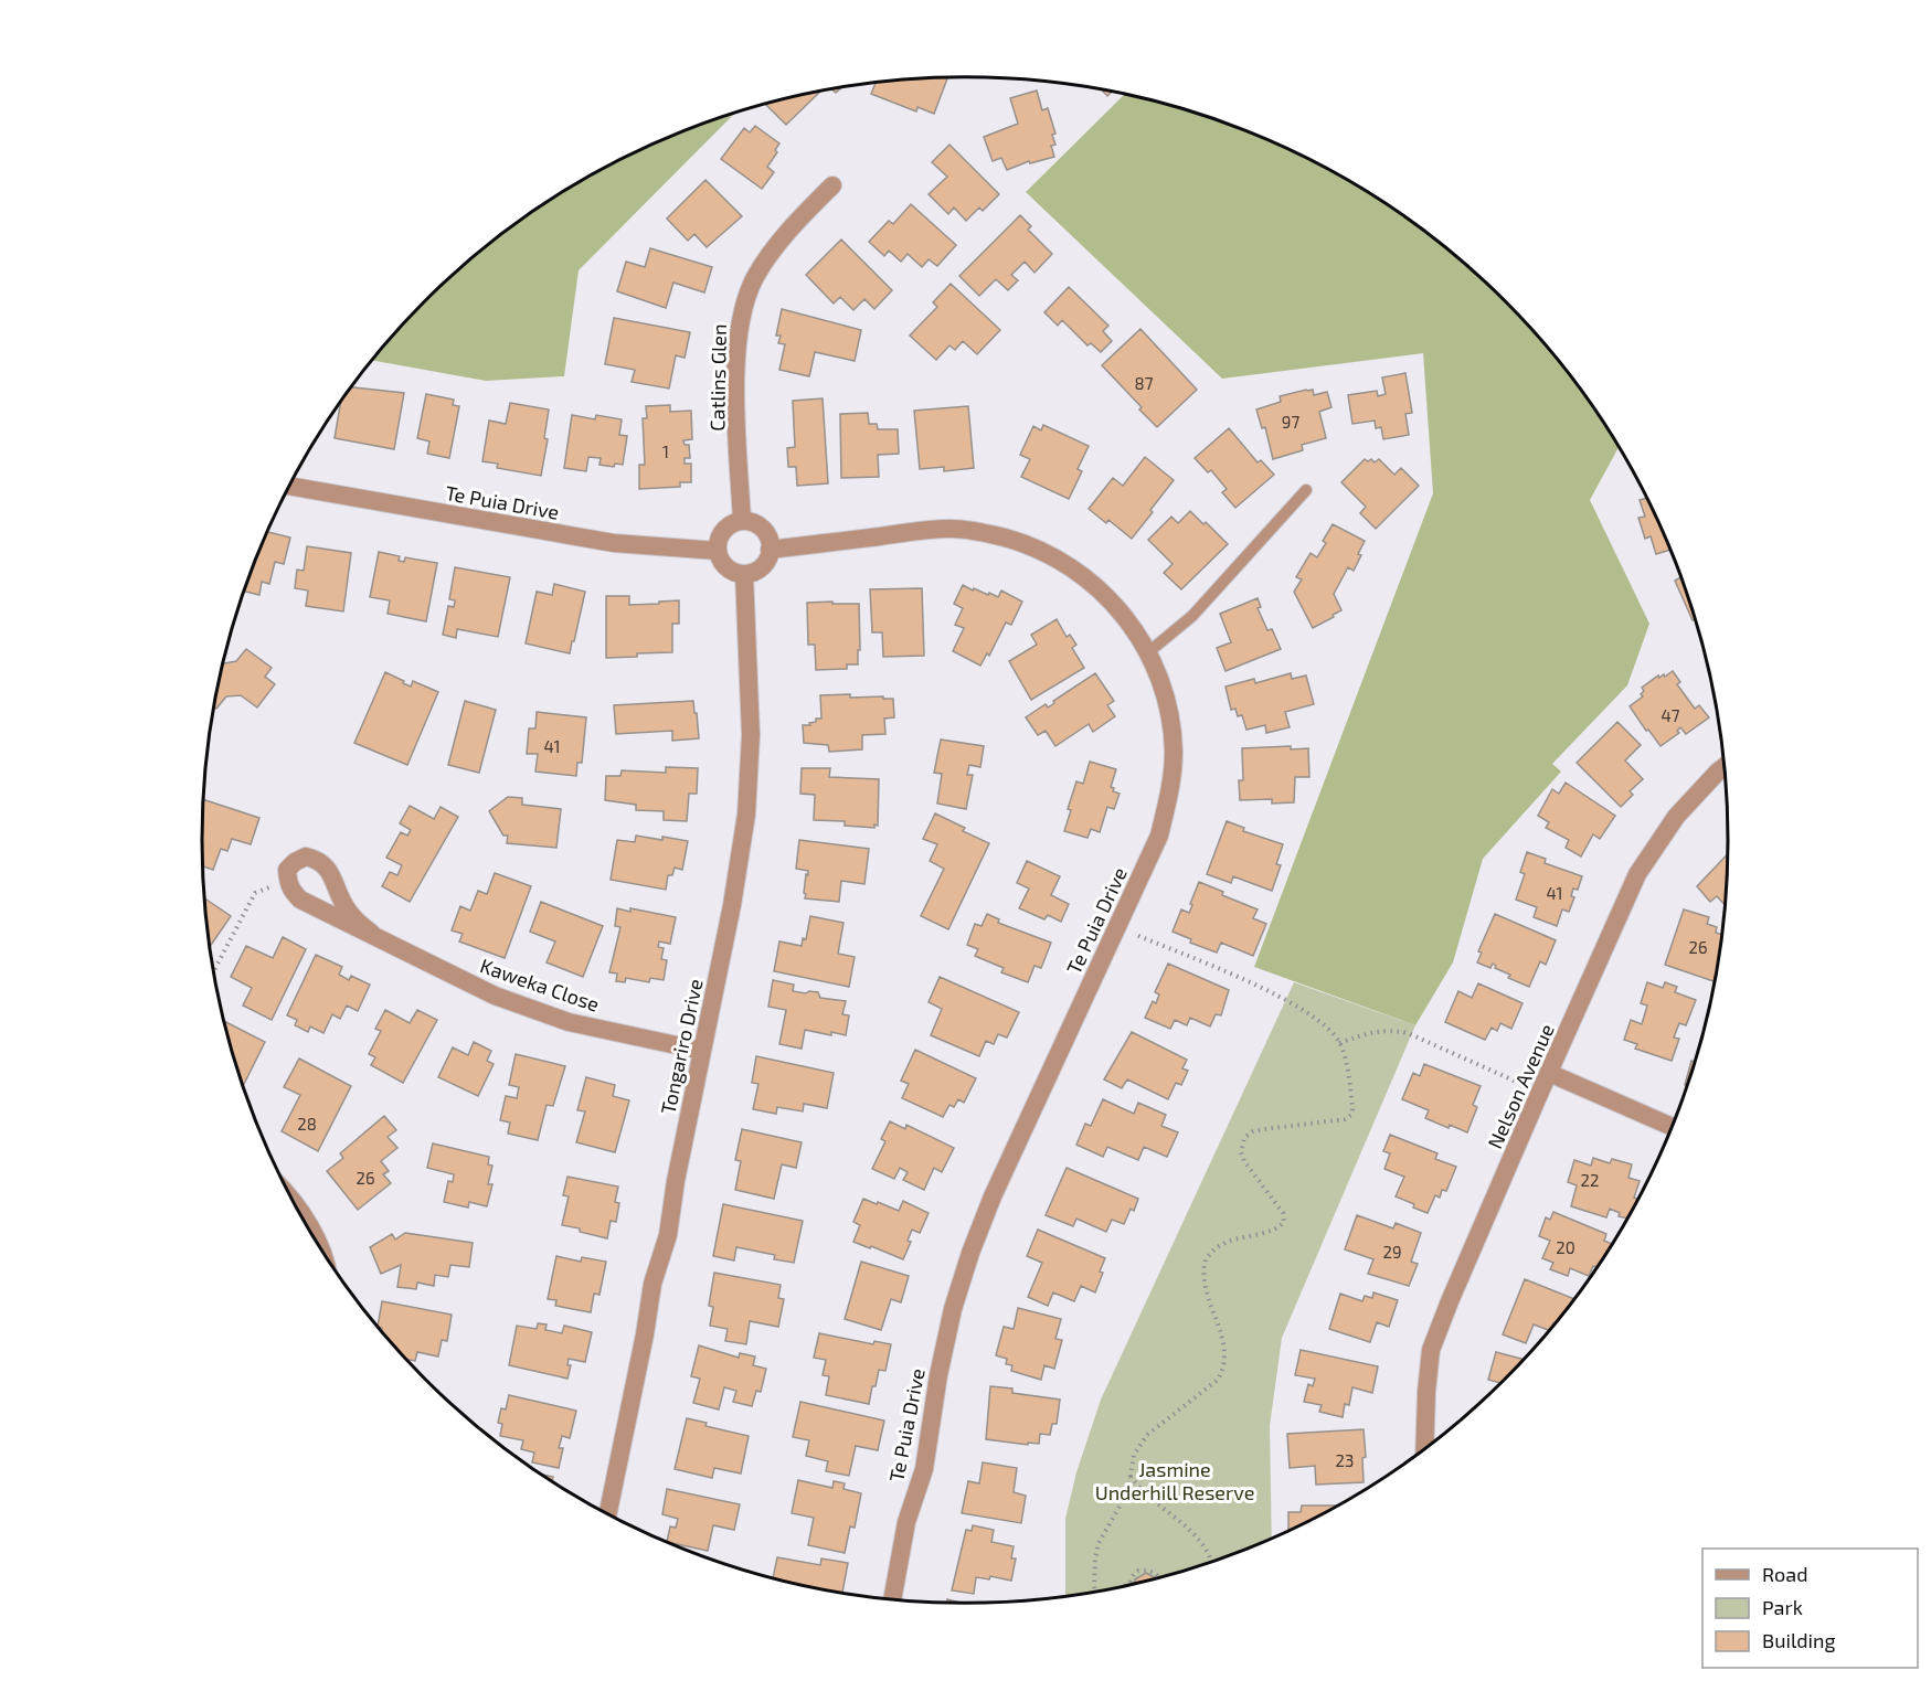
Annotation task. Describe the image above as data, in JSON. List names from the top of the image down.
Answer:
{
  "streets": {
    "street": [
      "Catlins Glen",
      "Te Puia Drive",
      "Kaweka Close",
      "Tongariro Drive",
      "Nelson Avenue"
    ]
  },
  "crossings": [
    ["Catlins Glen", "Te Puia Drive"],
    ["Catlins Glen", "Tongariro Drive"],
    ["Te Puia Drive", "Tongariro Drive"],
    ["Kaweka Close", "Tongariro Drive"]
  ],
  "parks": ["Jasmine Underhill Reserve"],
  "house_numbers": [
    "87",
    "97",
    "1",
    "47",
    "41",
    "41",
    "26",
    "28",
    "26",
    "22",
    "20",
    "29",
    "23"
  ],
  "legend": ["Road", "Park", "Building"]
}
